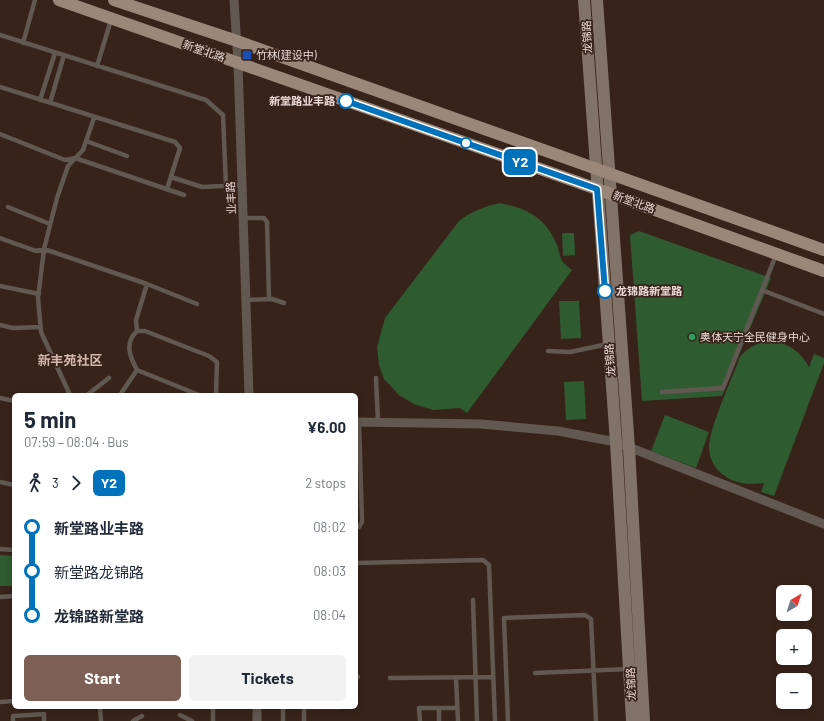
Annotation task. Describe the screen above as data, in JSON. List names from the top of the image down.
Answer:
{
  "streets": {
    "main road": ["龙锦路", "新堂北路"],
    "street": ["业丰路"]
  },
  "crossings": [
    ["龙锦路", "新堂北路"],
    ["新堂北路", "业丰路"]
  ],
  "districts": ["新丰苑社区"],
  "places": {
    "transit": ["竹林(建设中)"],
    "other": ["新堂路业丰路", "龙锦路新堂路", "奥体天宁全民健身中心"]
  },
  "lines": ["bus line Y2"],
  "north": "top right",
  "page": {
    "on_map": "Y2",
    "heading": ["5 min", "07:59 – 08:04 · Bus", "¥6.00"],
    "legs": ["3", "Y2", "2 stops"],
    "list": [
      {
        "name": "新堂路业丰路",
        "value": "08:02"
      },
      {
        "name": "新堂路龙锦路",
        "value": "08:03"
      },
      {
        "name": "龙锦路新堂路",
        "value": "08:04"
      }
    ],
    "map_buttons": ["+", "−"],
    "buttons": ["Start", "Tickets"]
  }
}
